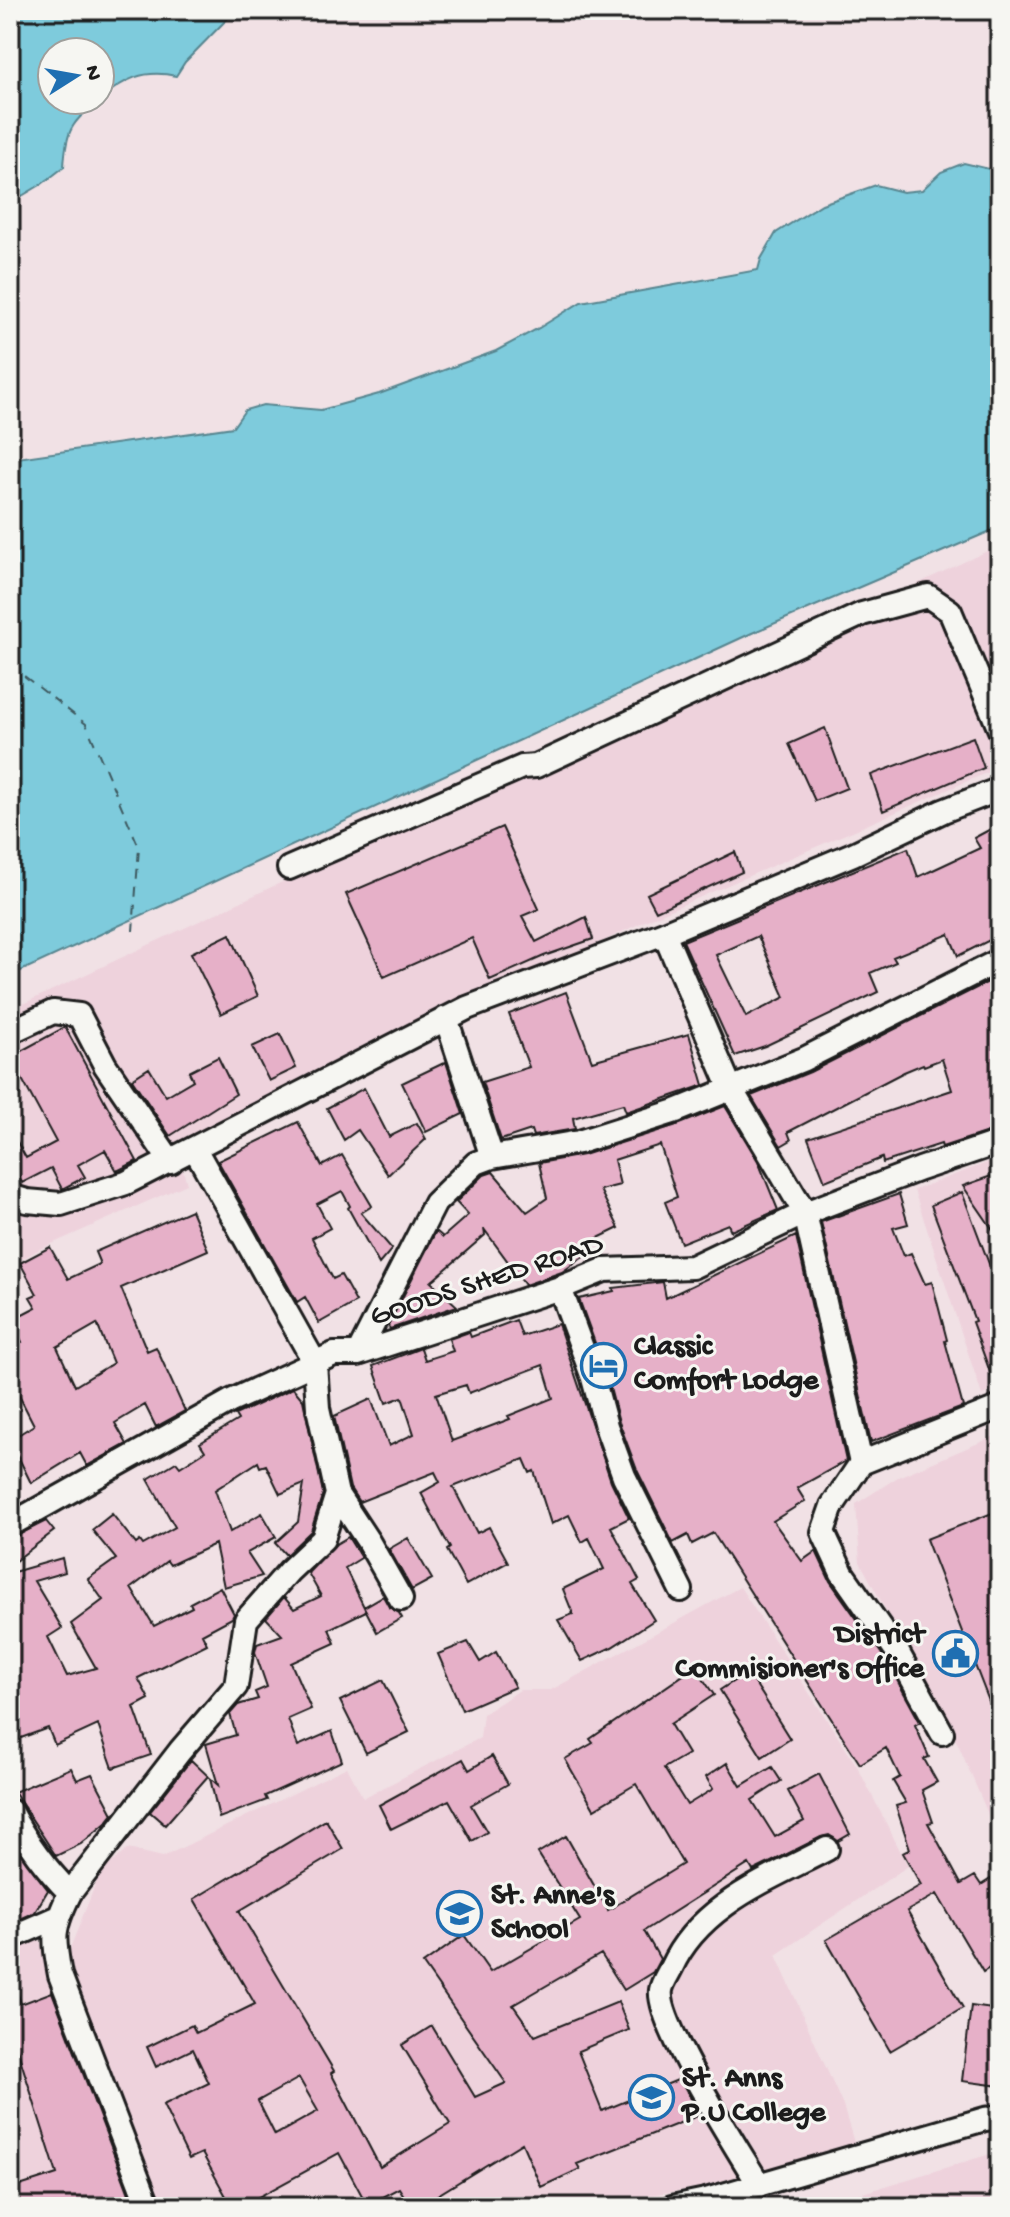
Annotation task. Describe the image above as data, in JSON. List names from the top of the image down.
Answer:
{
  "streets": {
    "street": ["GOODS SHED ROAD"]
  },
  "places": {
    "hotel": ["Classic Comfort Lodge"],
    "public building": ["District Commisioner's Office"],
    "school or university": ["St. Anne's School", "St. Anns P.U College"]
  },
  "north": "right"
}
